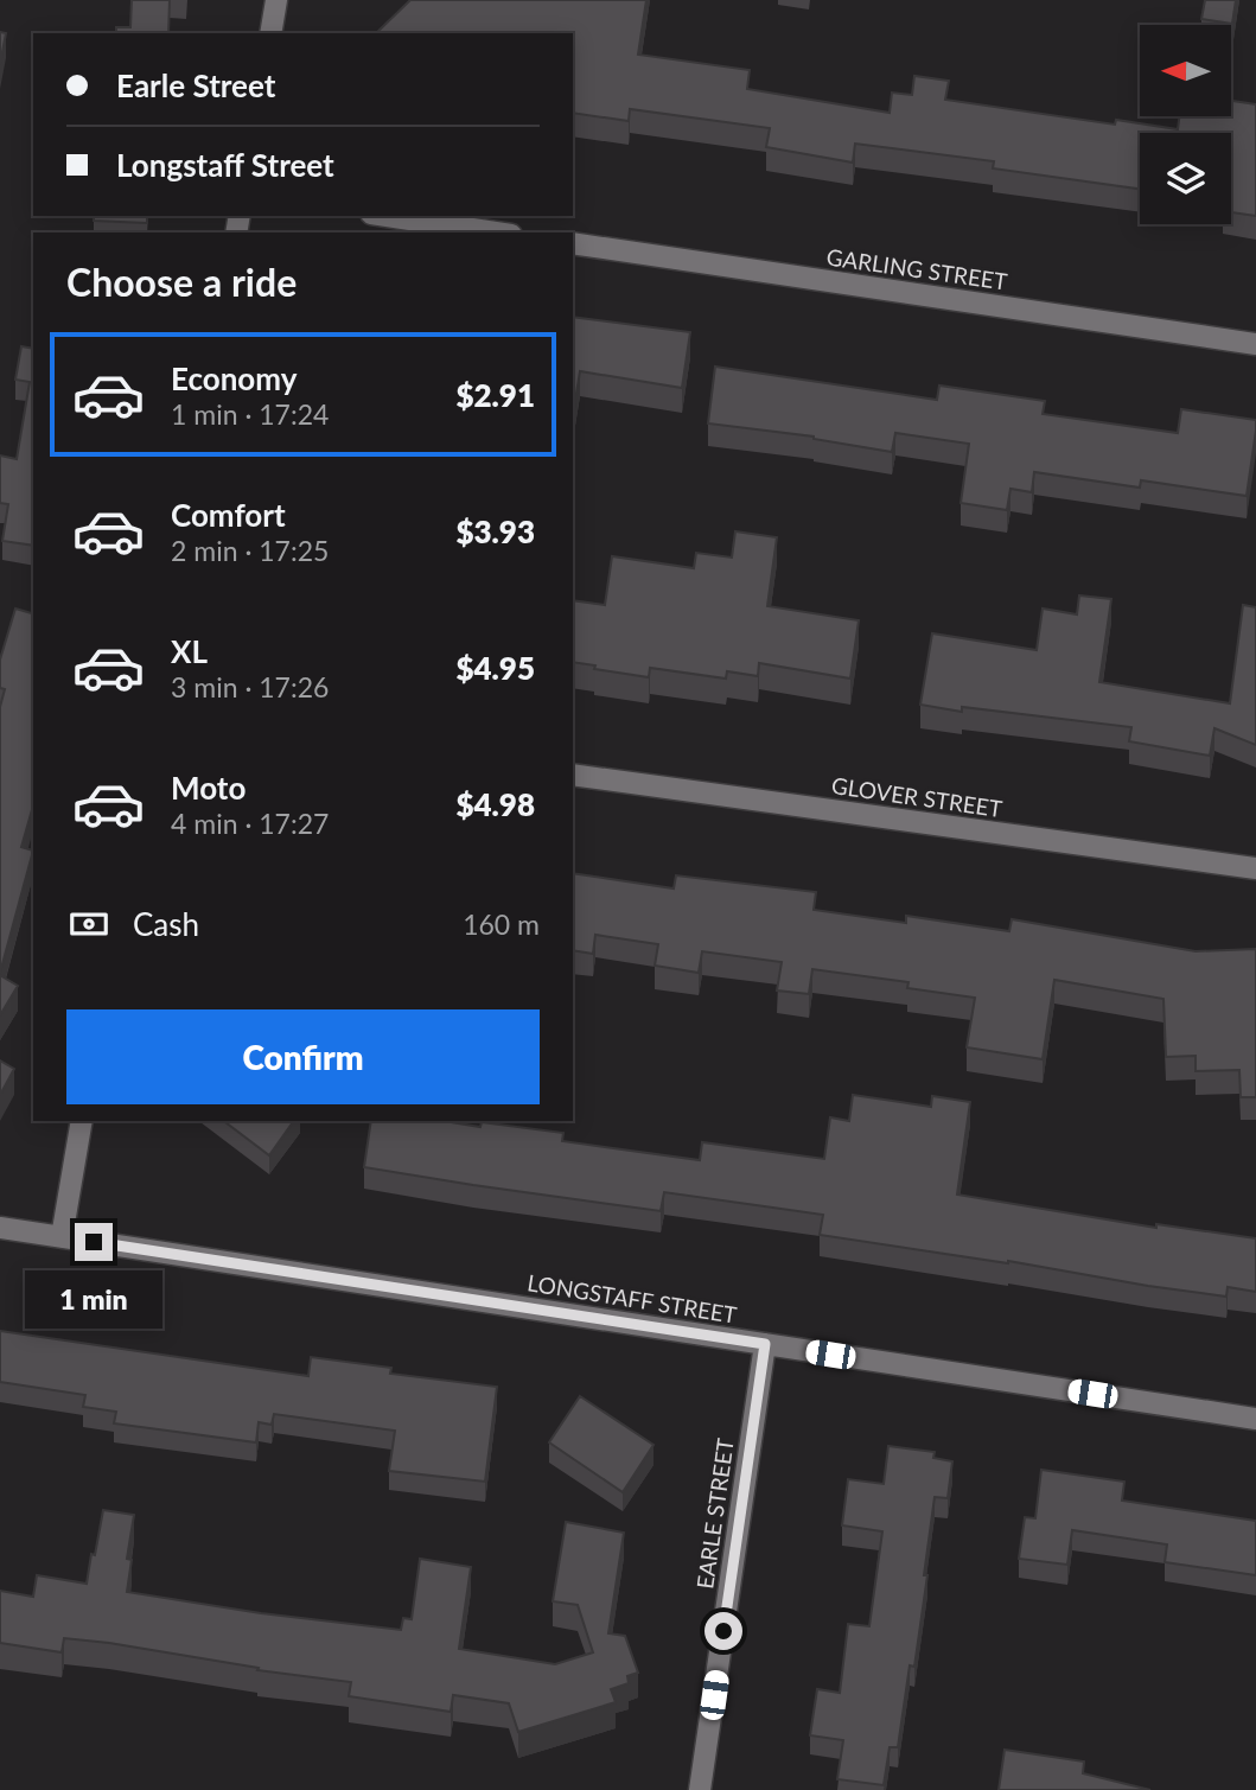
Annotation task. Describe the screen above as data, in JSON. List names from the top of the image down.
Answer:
{
  "streets": {
    "street": [
      "GARLING STREET",
      "GLOVER STREET",
      "LONGSTAFF STREET",
      "EARLE STREET"
    ]
  },
  "crossings": [
    ["LONGSTAFF STREET", "EARLE STREET"]
  ],
  "north": "left",
  "page": {
    "banner": ["Earle Street", "Longstaff Street"],
    "heading": "Choose a ride",
    "list": [
      {
        "name": "Economy",
        "note": "1 min · 17:24",
        "value": "$2.91"
      },
      {
        "name": "Comfort",
        "note": "2 min · 17:25",
        "value": "$3.93"
      },
      {
        "name": "XL",
        "note": "3 min · 17:26",
        "value": "$4.95"
      },
      {
        "name": "Moto",
        "note": "4 min · 17:27",
        "value": "$4.98"
      }
    ],
    "pay": ["Cash", "160 m"],
    "buttons": "Confirm",
    "bubble": "1 min"
  }
}
